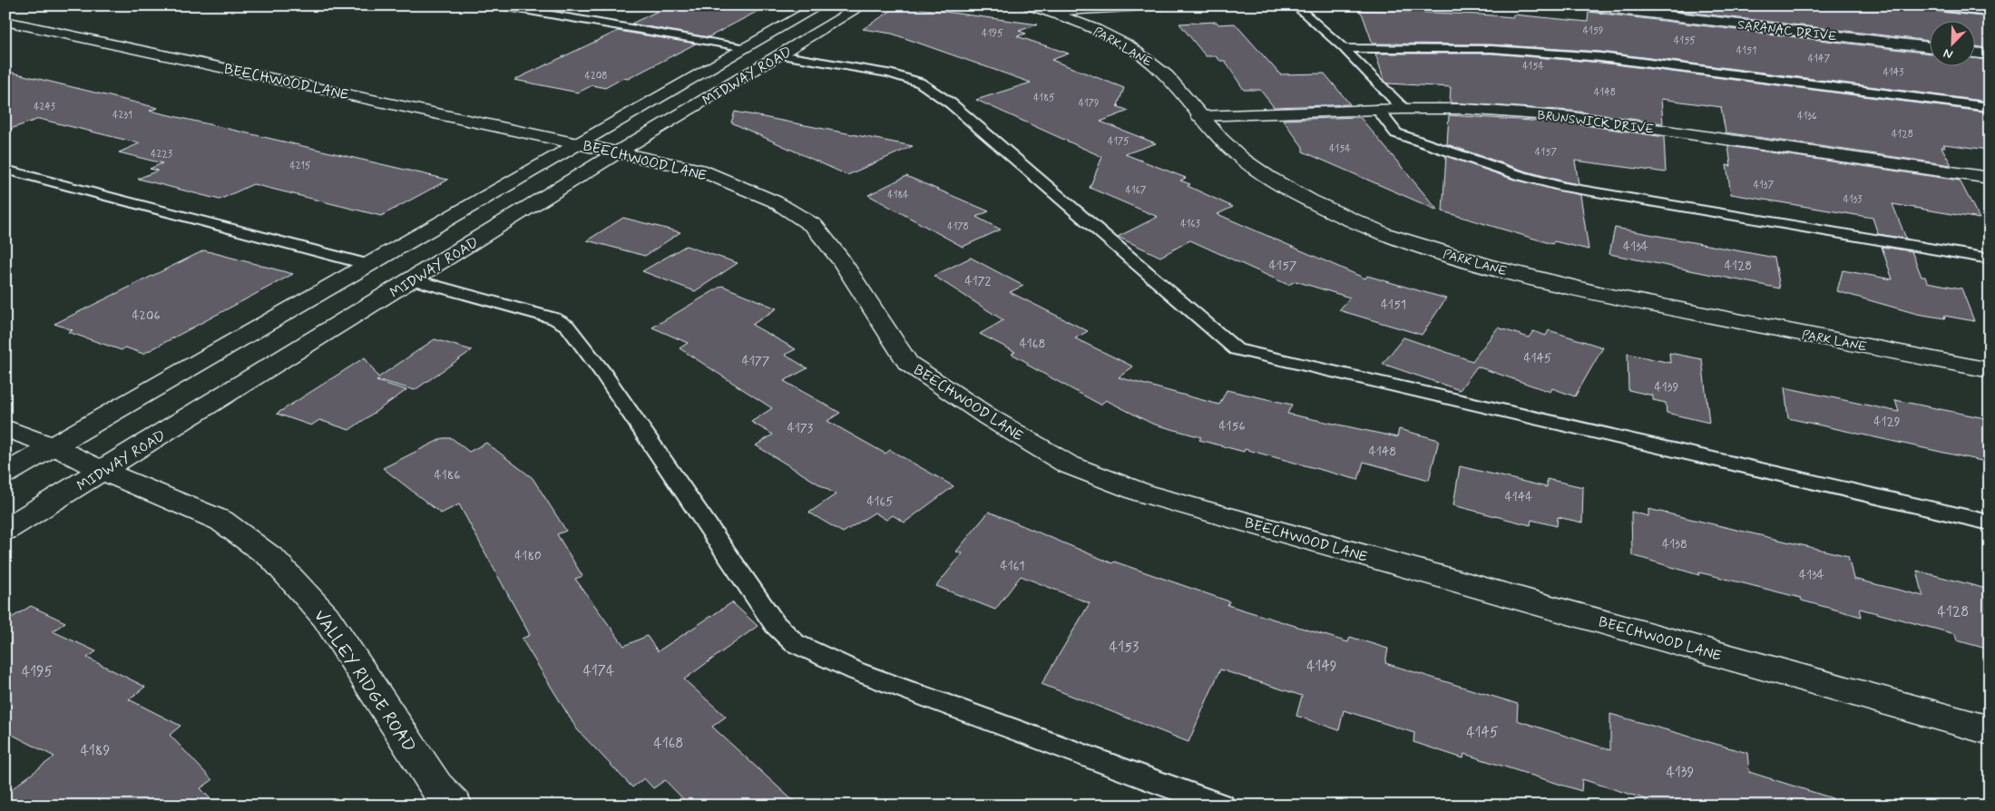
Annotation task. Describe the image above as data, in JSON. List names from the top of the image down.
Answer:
{
  "streets": {
    "street": [
      "SARANAC DRIVE",
      "PARK LANE",
      "MIDWAY ROAD",
      "BEECHWOOD LANE",
      "BRUNSWICK DRIVE",
      "VALLEY RIDGE ROAD"
    ]
  },
  "crossings": [
    ["PARK LANE", "BRUNSWICK DRIVE"],
    ["MIDWAY ROAD", "BEECHWOOD LANE"],
    ["MIDWAY ROAD", "VALLEY RIDGE ROAD"]
  ],
  "house_numbers": [
    "4159",
    "4195",
    "4155",
    "4151",
    "4147",
    "4154",
    "4143",
    "4208",
    "4148",
    "4185",
    "4179",
    "4243",
    "4231",
    "4136",
    "4128",
    "4175",
    "4154",
    "4157",
    "4223",
    "4215",
    "4137",
    "4167",
    "4184",
    "4133",
    "4163",
    "4178",
    "4134",
    "4157",
    "4128",
    "4172",
    "4151",
    "4206",
    "4168",
    "4145",
    "4177",
    "4139",
    "4129",
    "4156",
    "4173",
    "4148",
    "4186",
    "4144",
    "4165",
    "4138",
    "4180",
    "4161",
    "4134",
    "4128",
    "4153",
    "4149",
    "4174",
    "4195",
    "4145",
    "4168",
    "4189",
    "4139"
  ],
  "north": "bottom left"
}
